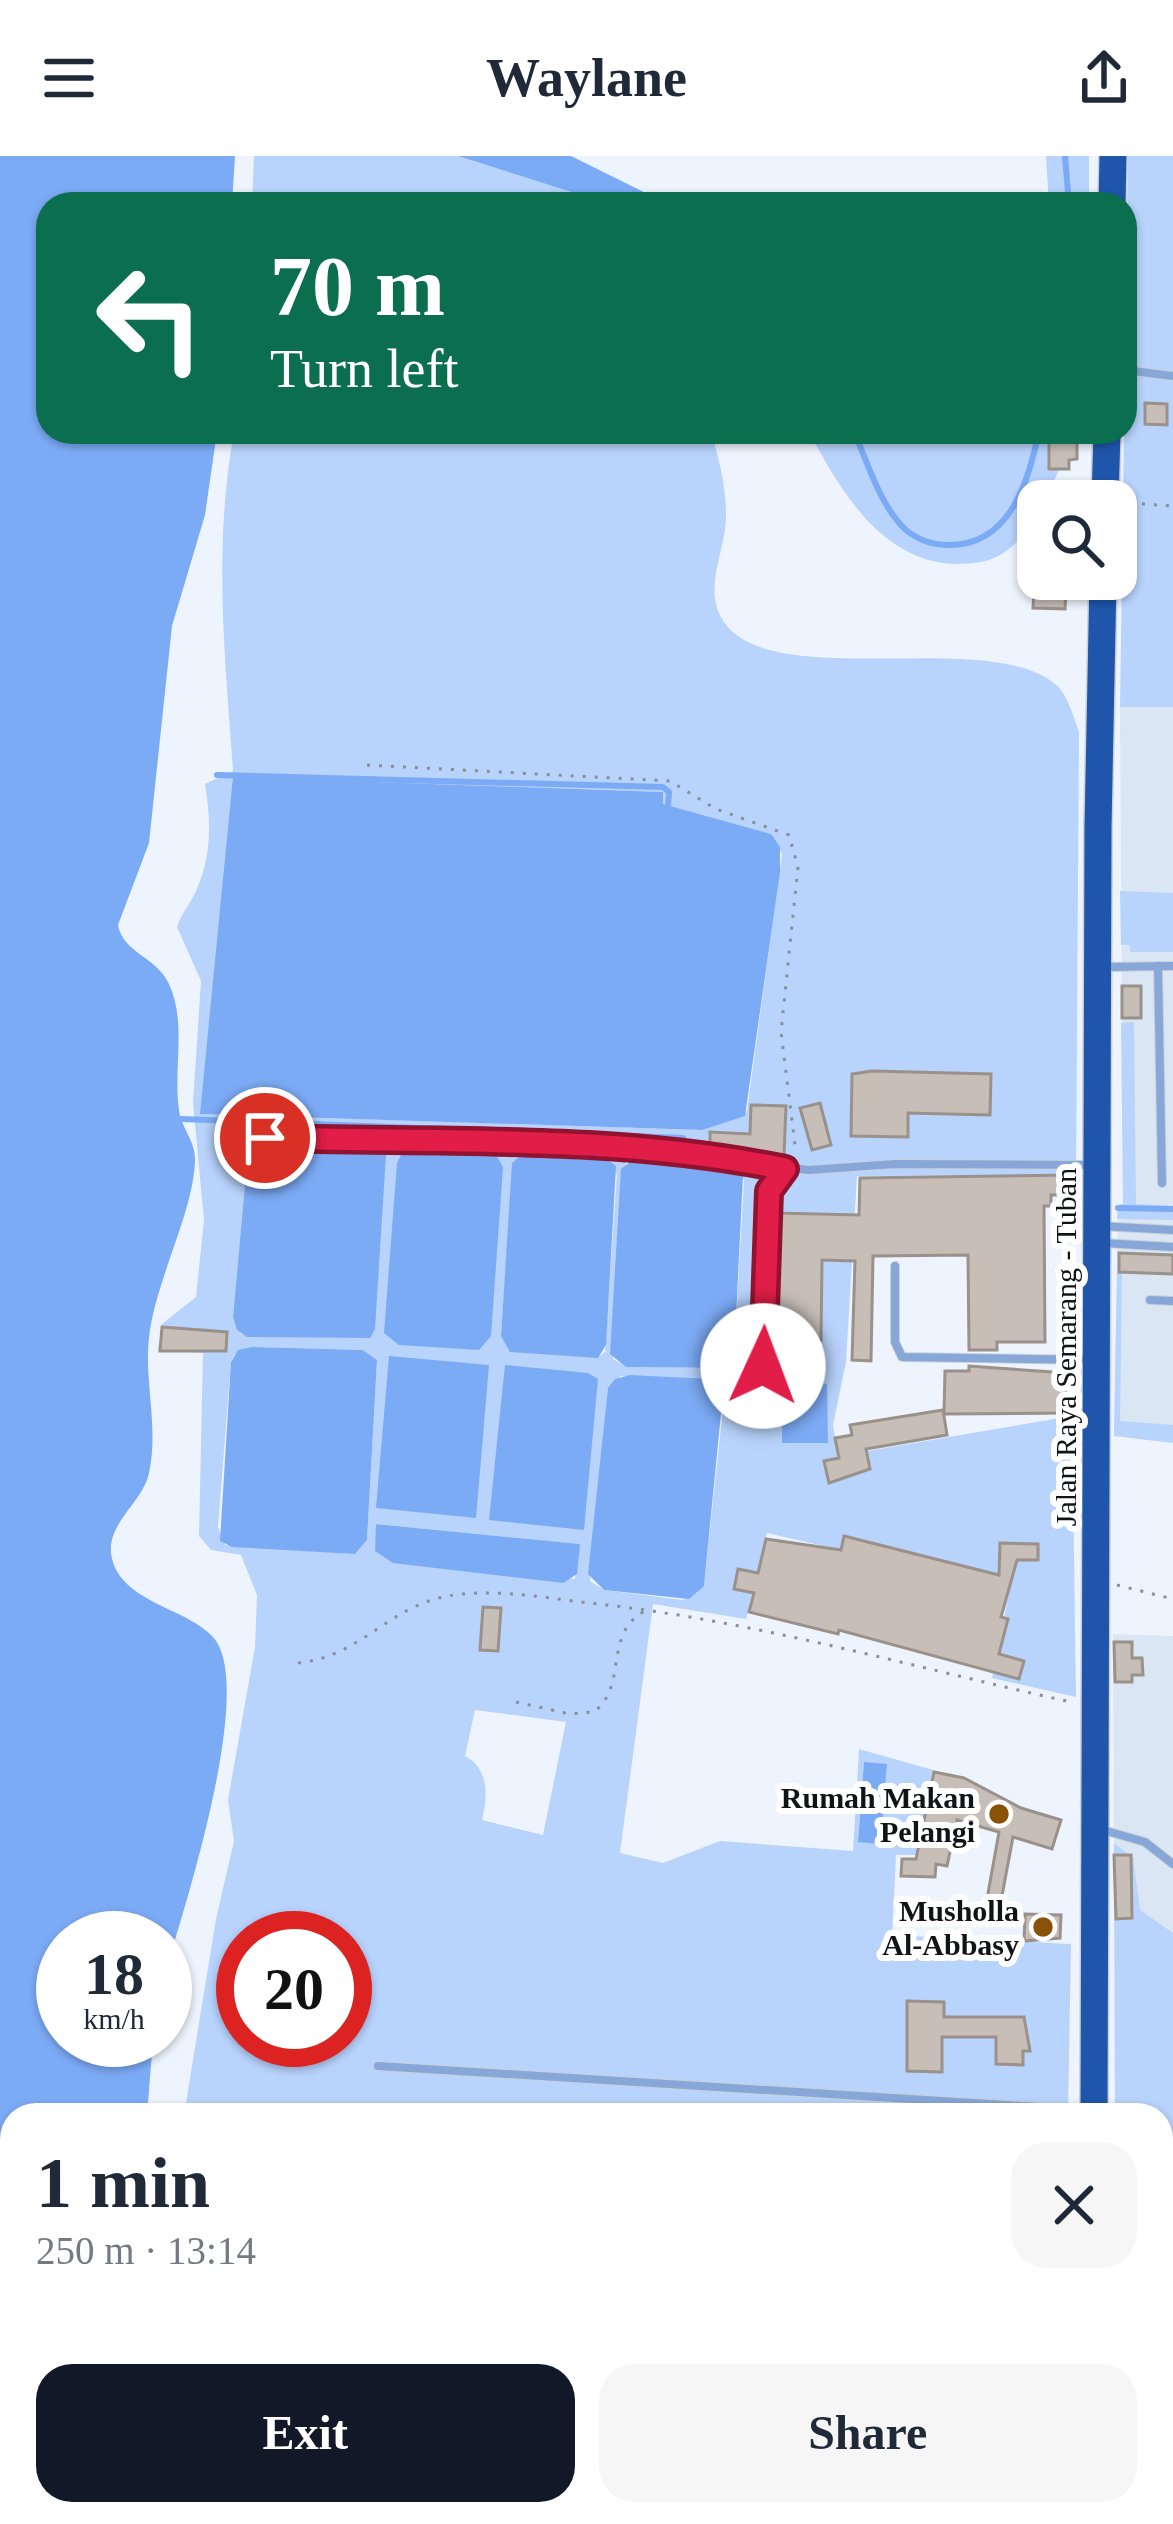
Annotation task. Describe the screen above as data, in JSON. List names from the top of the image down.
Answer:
{
  "streets": {
    "highway": ["Jalan Raya Semarang - Tuban"]
  },
  "places": ["Rumah Makan Pelangi", "Musholla Al-Abbasy"],
  "page": {
    "header": "Waylane",
    "turn": ["70 m", "Turn left"],
    "speed": "18 km/h",
    "limit": "20",
    "heading": ["1 min", "250 m · 13:14"],
    "buttons": ["Exit", "Share"]
  }
}
